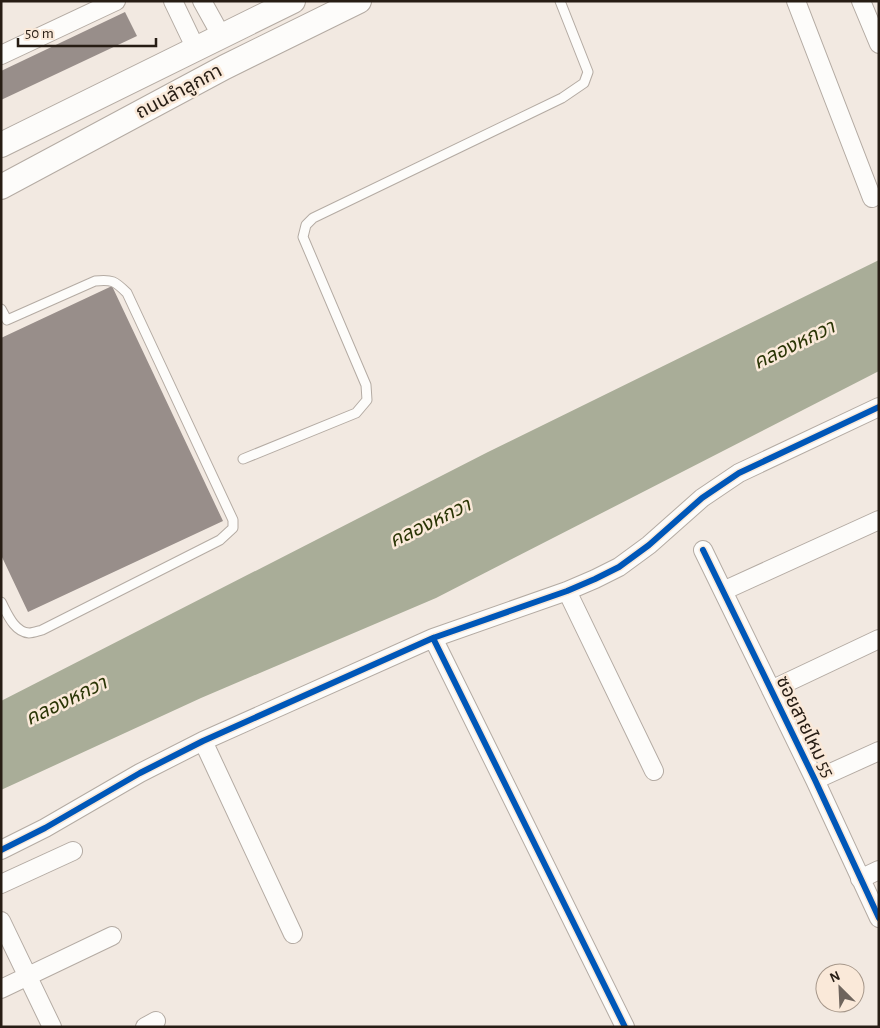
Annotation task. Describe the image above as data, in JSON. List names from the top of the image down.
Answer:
{
  "streets": {
    "main road": ["ถนนลำลูกกา"],
    "street": ["ซอยสายไหม 55"]
  },
  "water": ["คลองหกวา"],
  "scale_bar": "50 m",
  "north": "top left"
}
